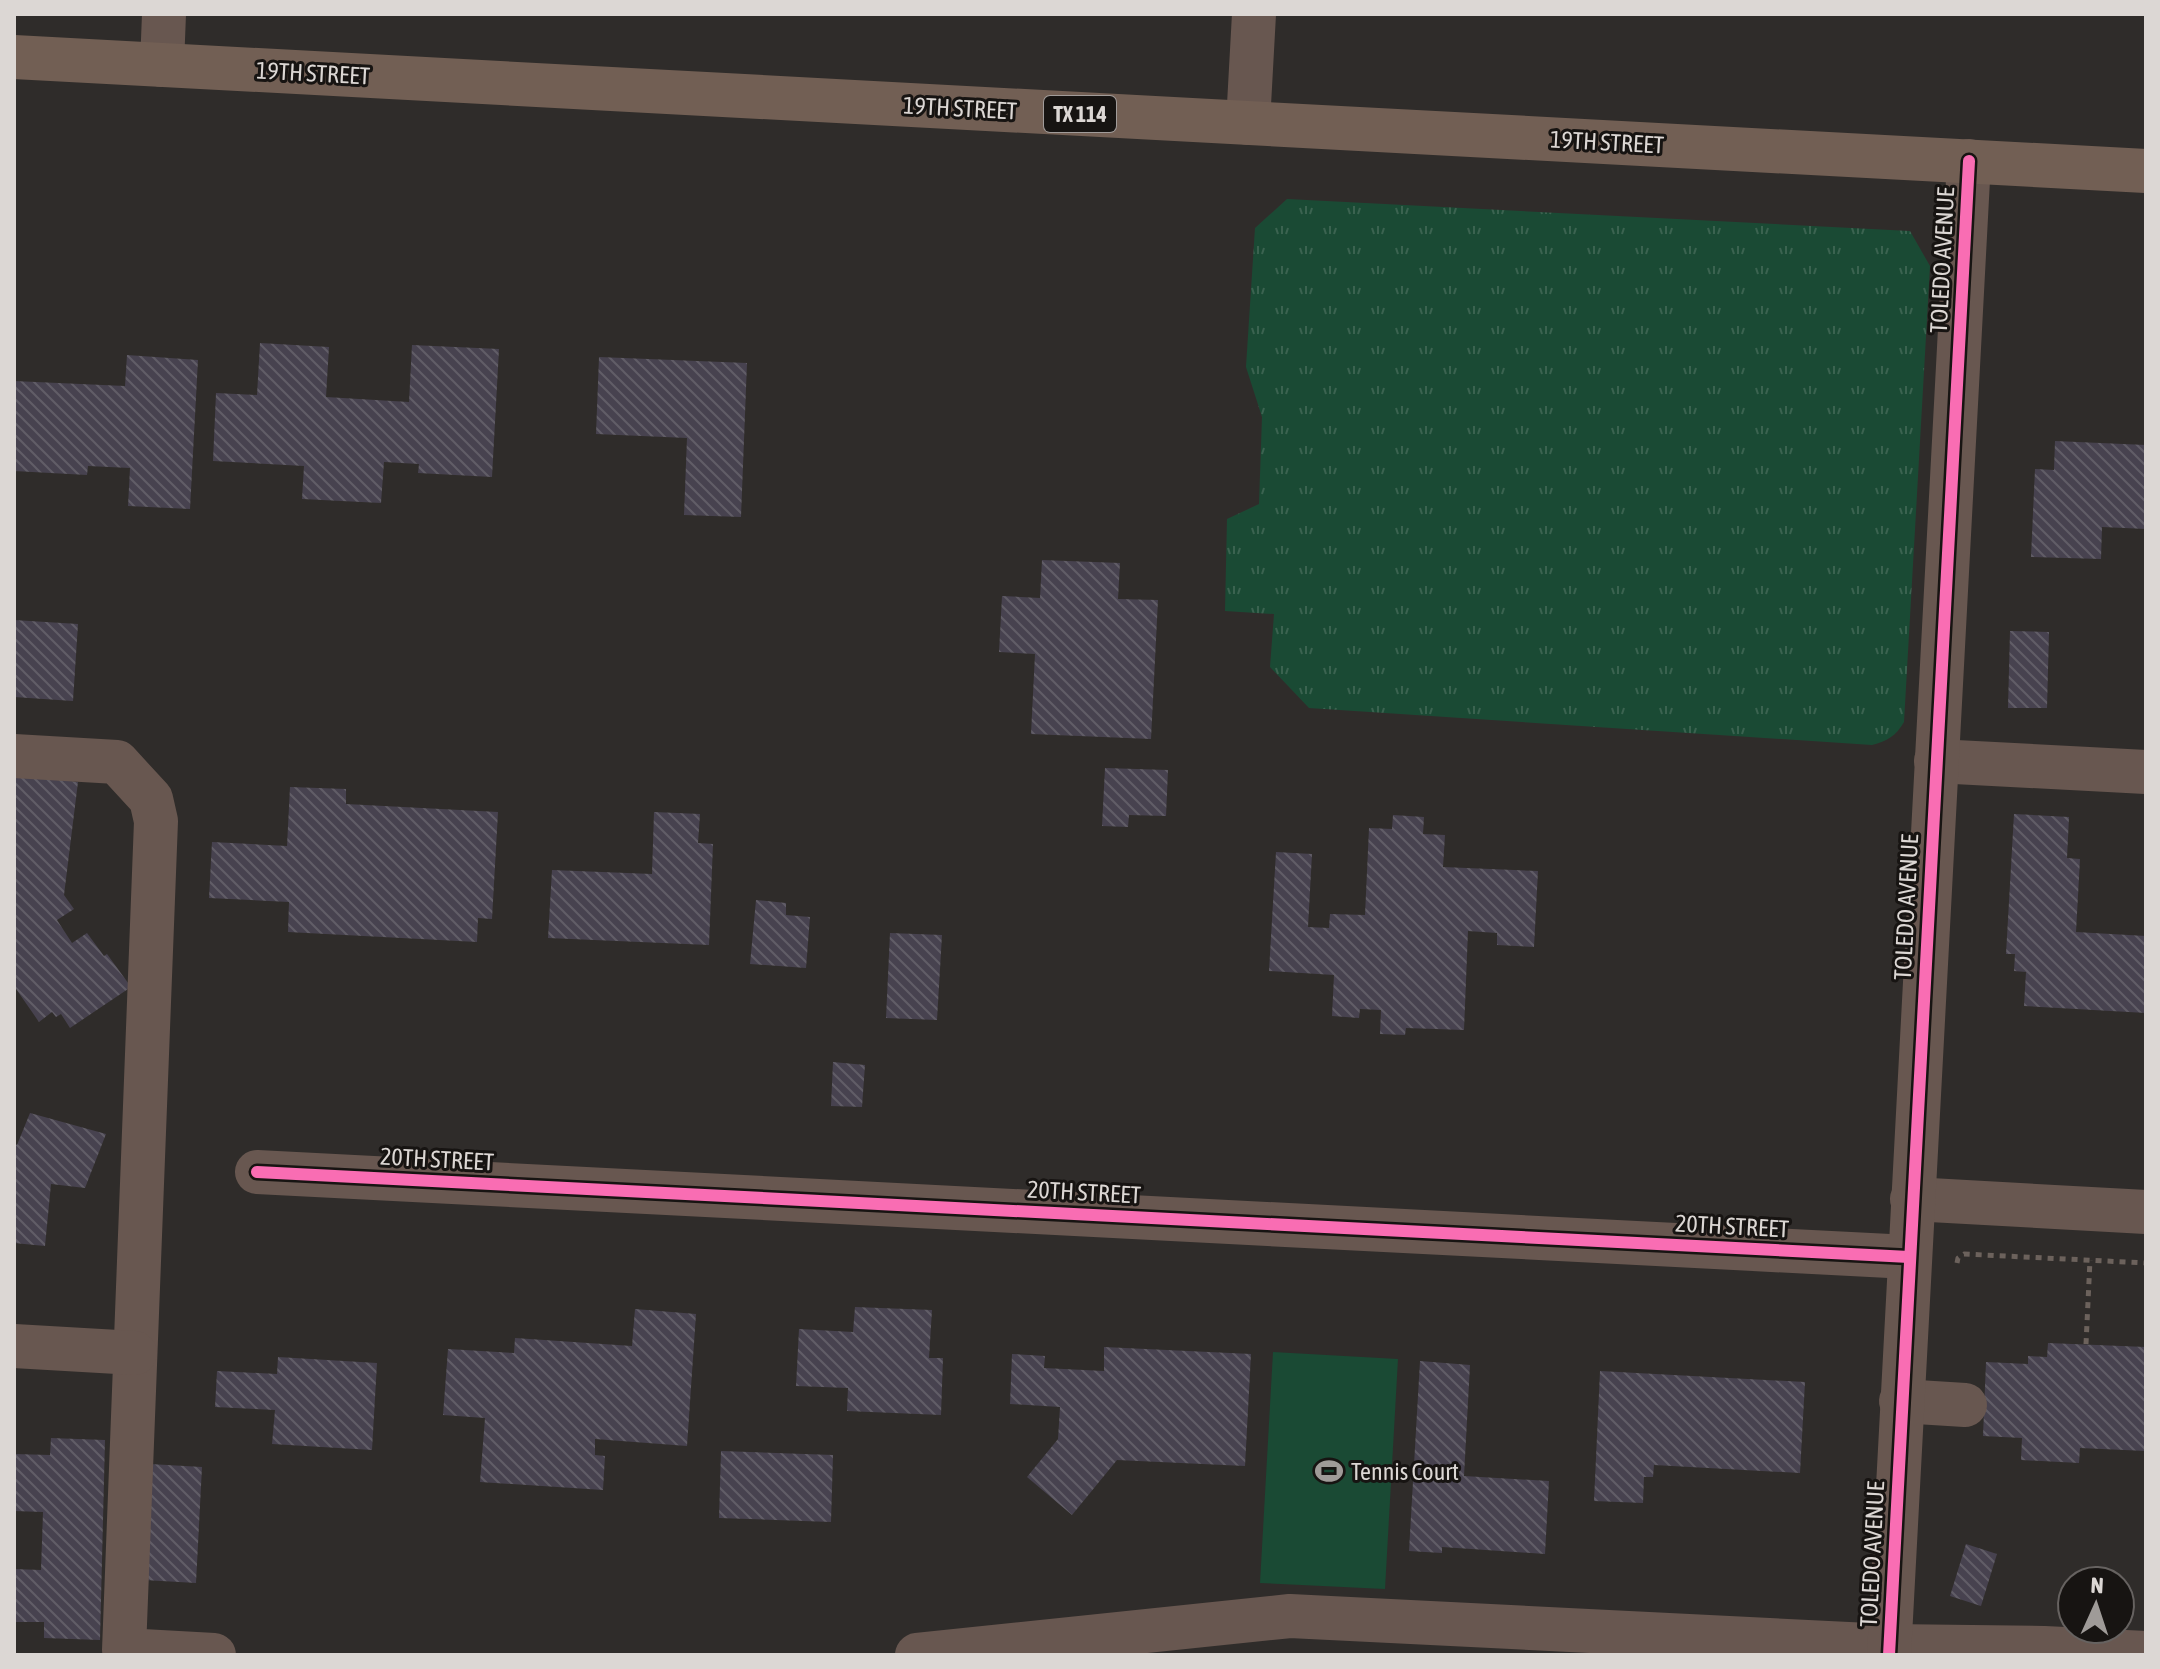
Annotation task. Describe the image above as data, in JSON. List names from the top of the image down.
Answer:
{
  "streets": {
    "main road": ["19TH STREET", "TX 114"],
    "street": ["TOLEDO AVENUE", "20TH STREET"]
  },
  "crossings": [
    ["19TH STREET", "TOLEDO AVENUE"],
    ["TOLEDO AVENUE", "20TH STREET"]
  ],
  "places": {
    "sports": ["Tennis Court"]
  },
  "north": "top"
}
